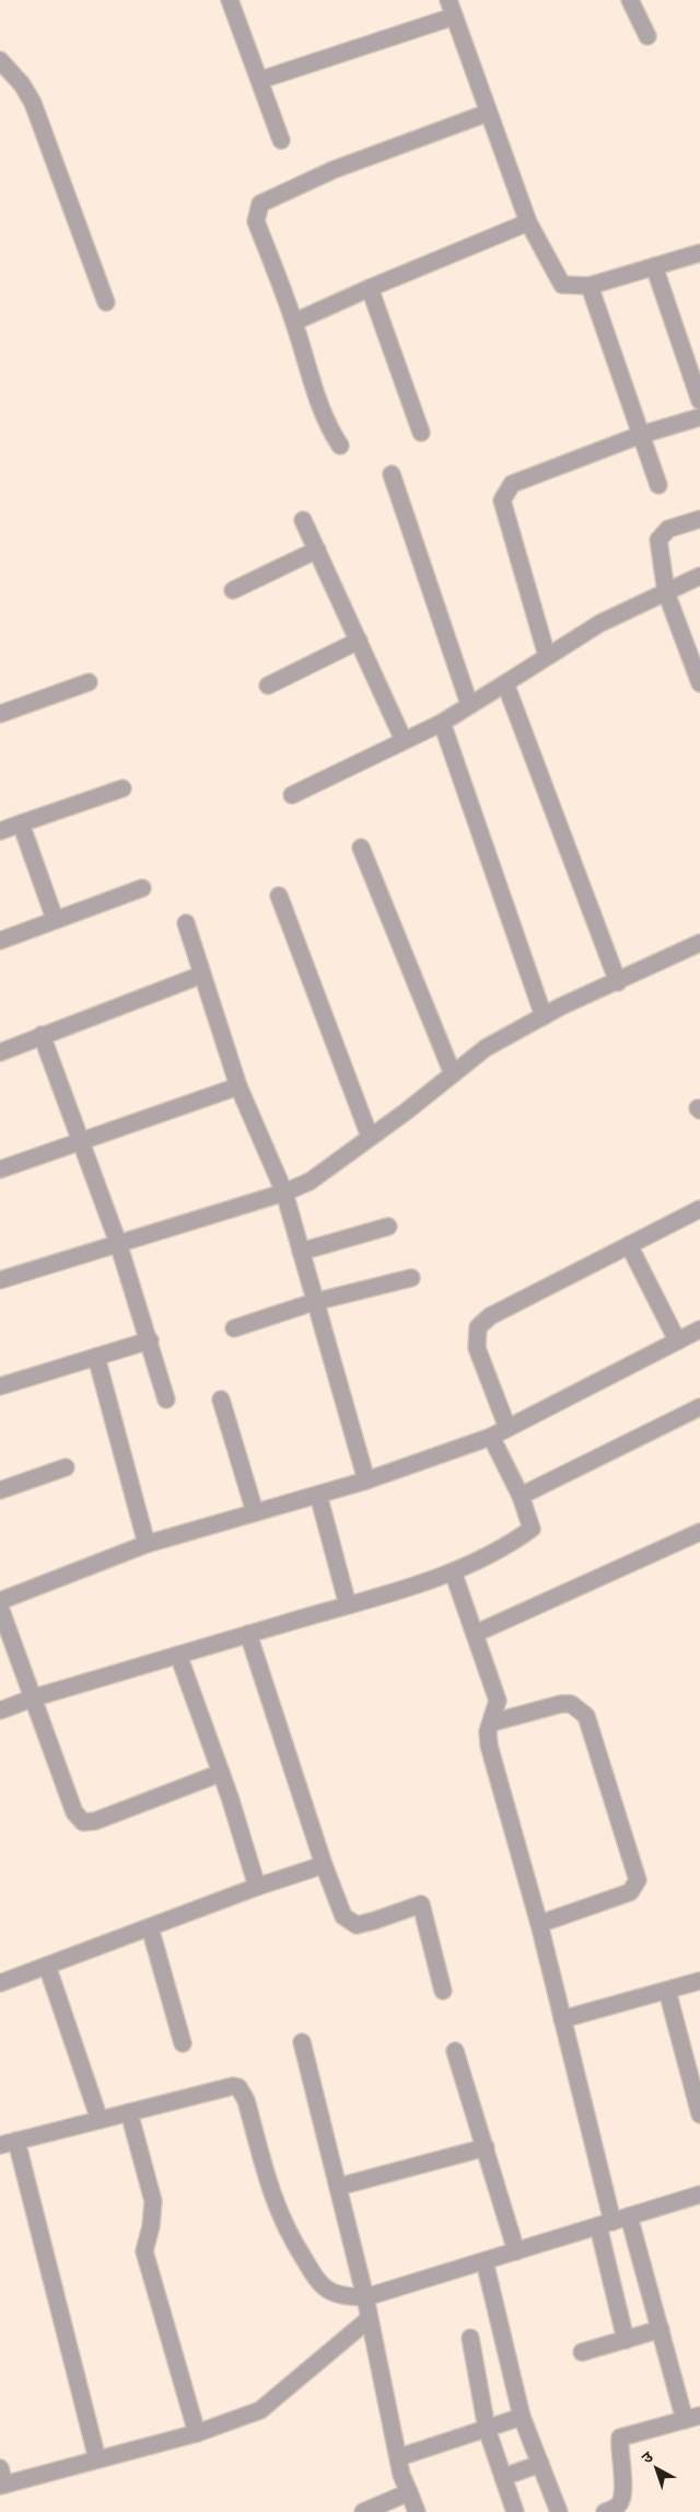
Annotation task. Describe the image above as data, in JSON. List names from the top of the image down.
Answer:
{
  "north": "top left"
}
